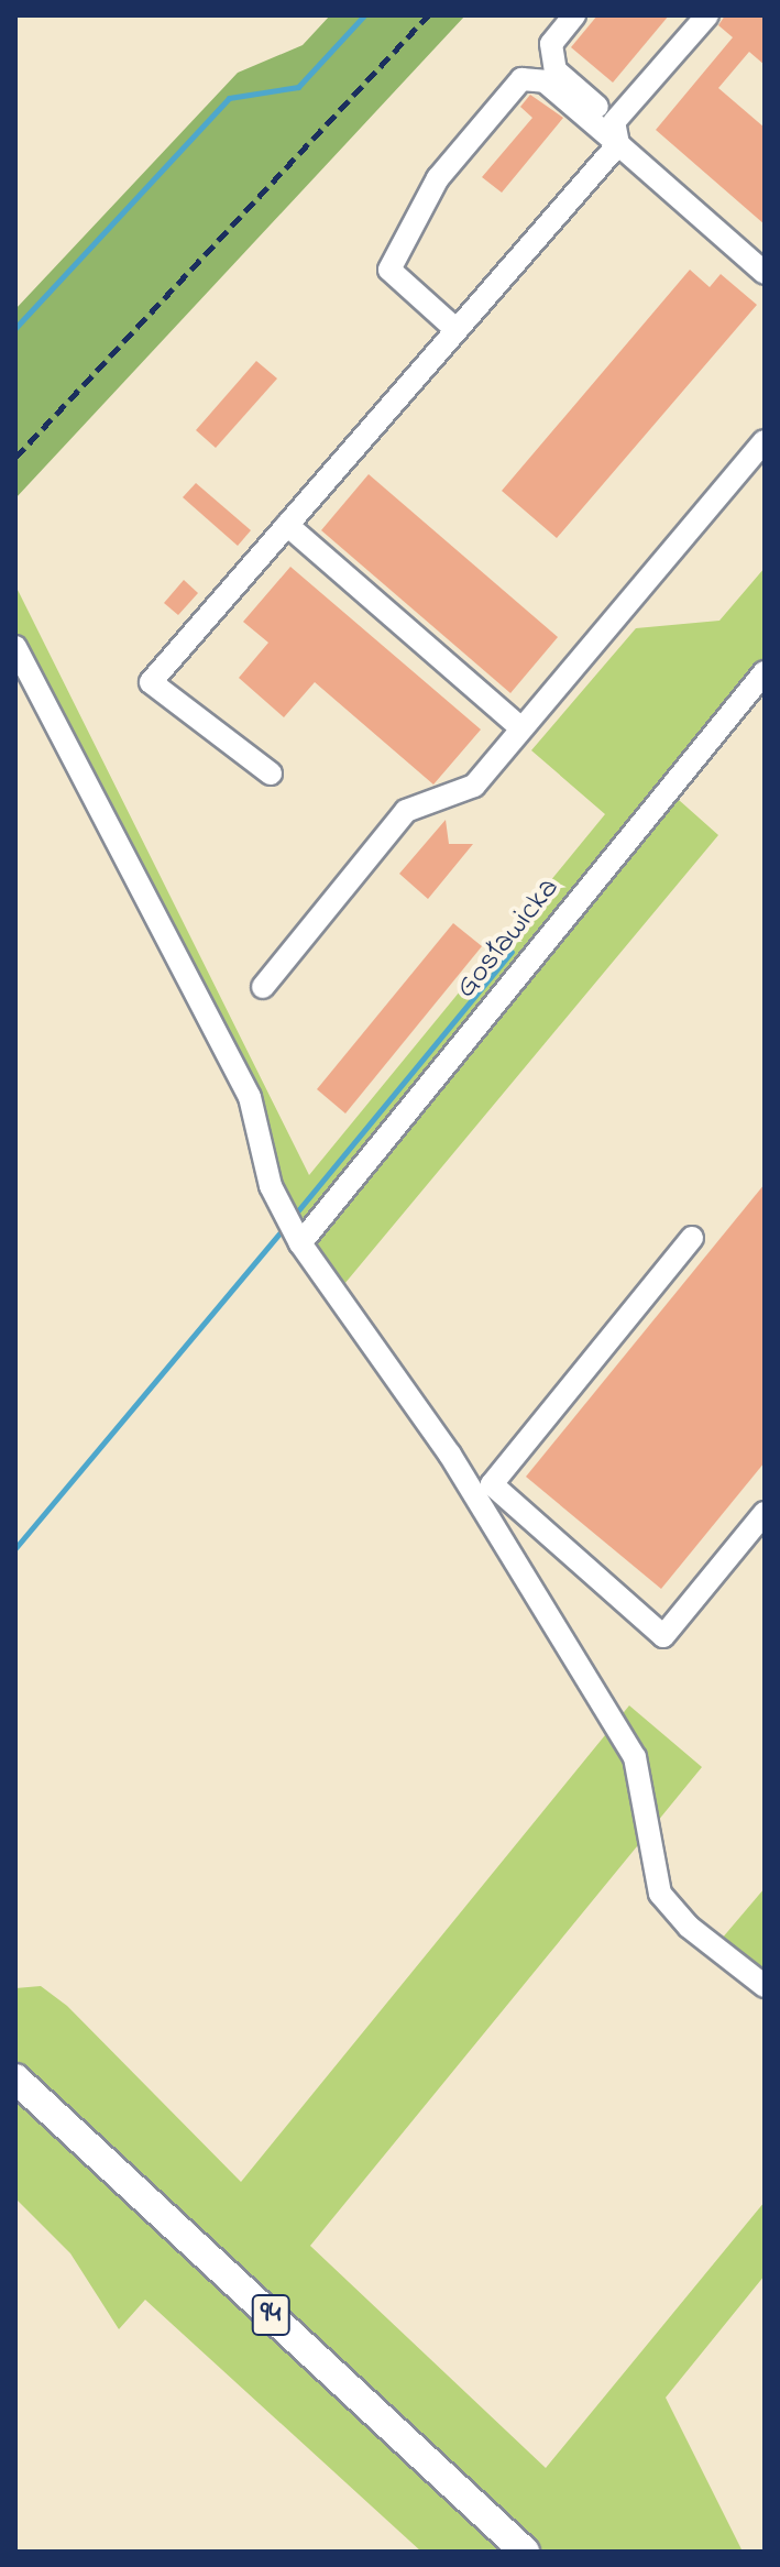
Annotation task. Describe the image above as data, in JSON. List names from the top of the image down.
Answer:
{
  "streets": {
    "main road": ["94"],
    "street": ["Gosławicka"]
  }
}
